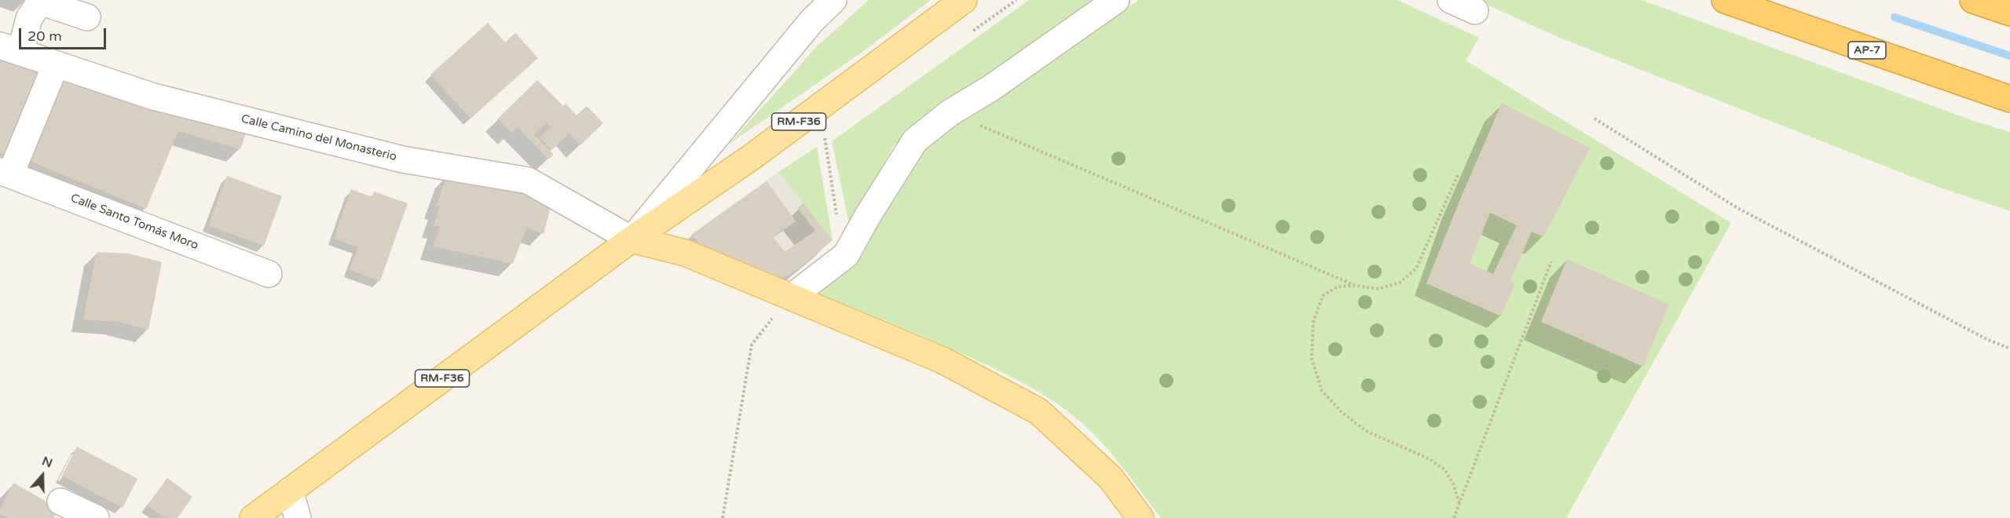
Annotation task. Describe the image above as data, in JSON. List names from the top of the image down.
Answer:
{
  "streets": {
    "highway": ["AP-7"],
    "main road": ["RM-F36"],
    "street": ["Calle Camino del Monasterio", "Calle Santo Tomás Moro"]
  },
  "crossings": [
    ["RM-F36", "Calle Camino del Monasterio"]
  ],
  "scale_bar": "20 m",
  "north": "top"
}
